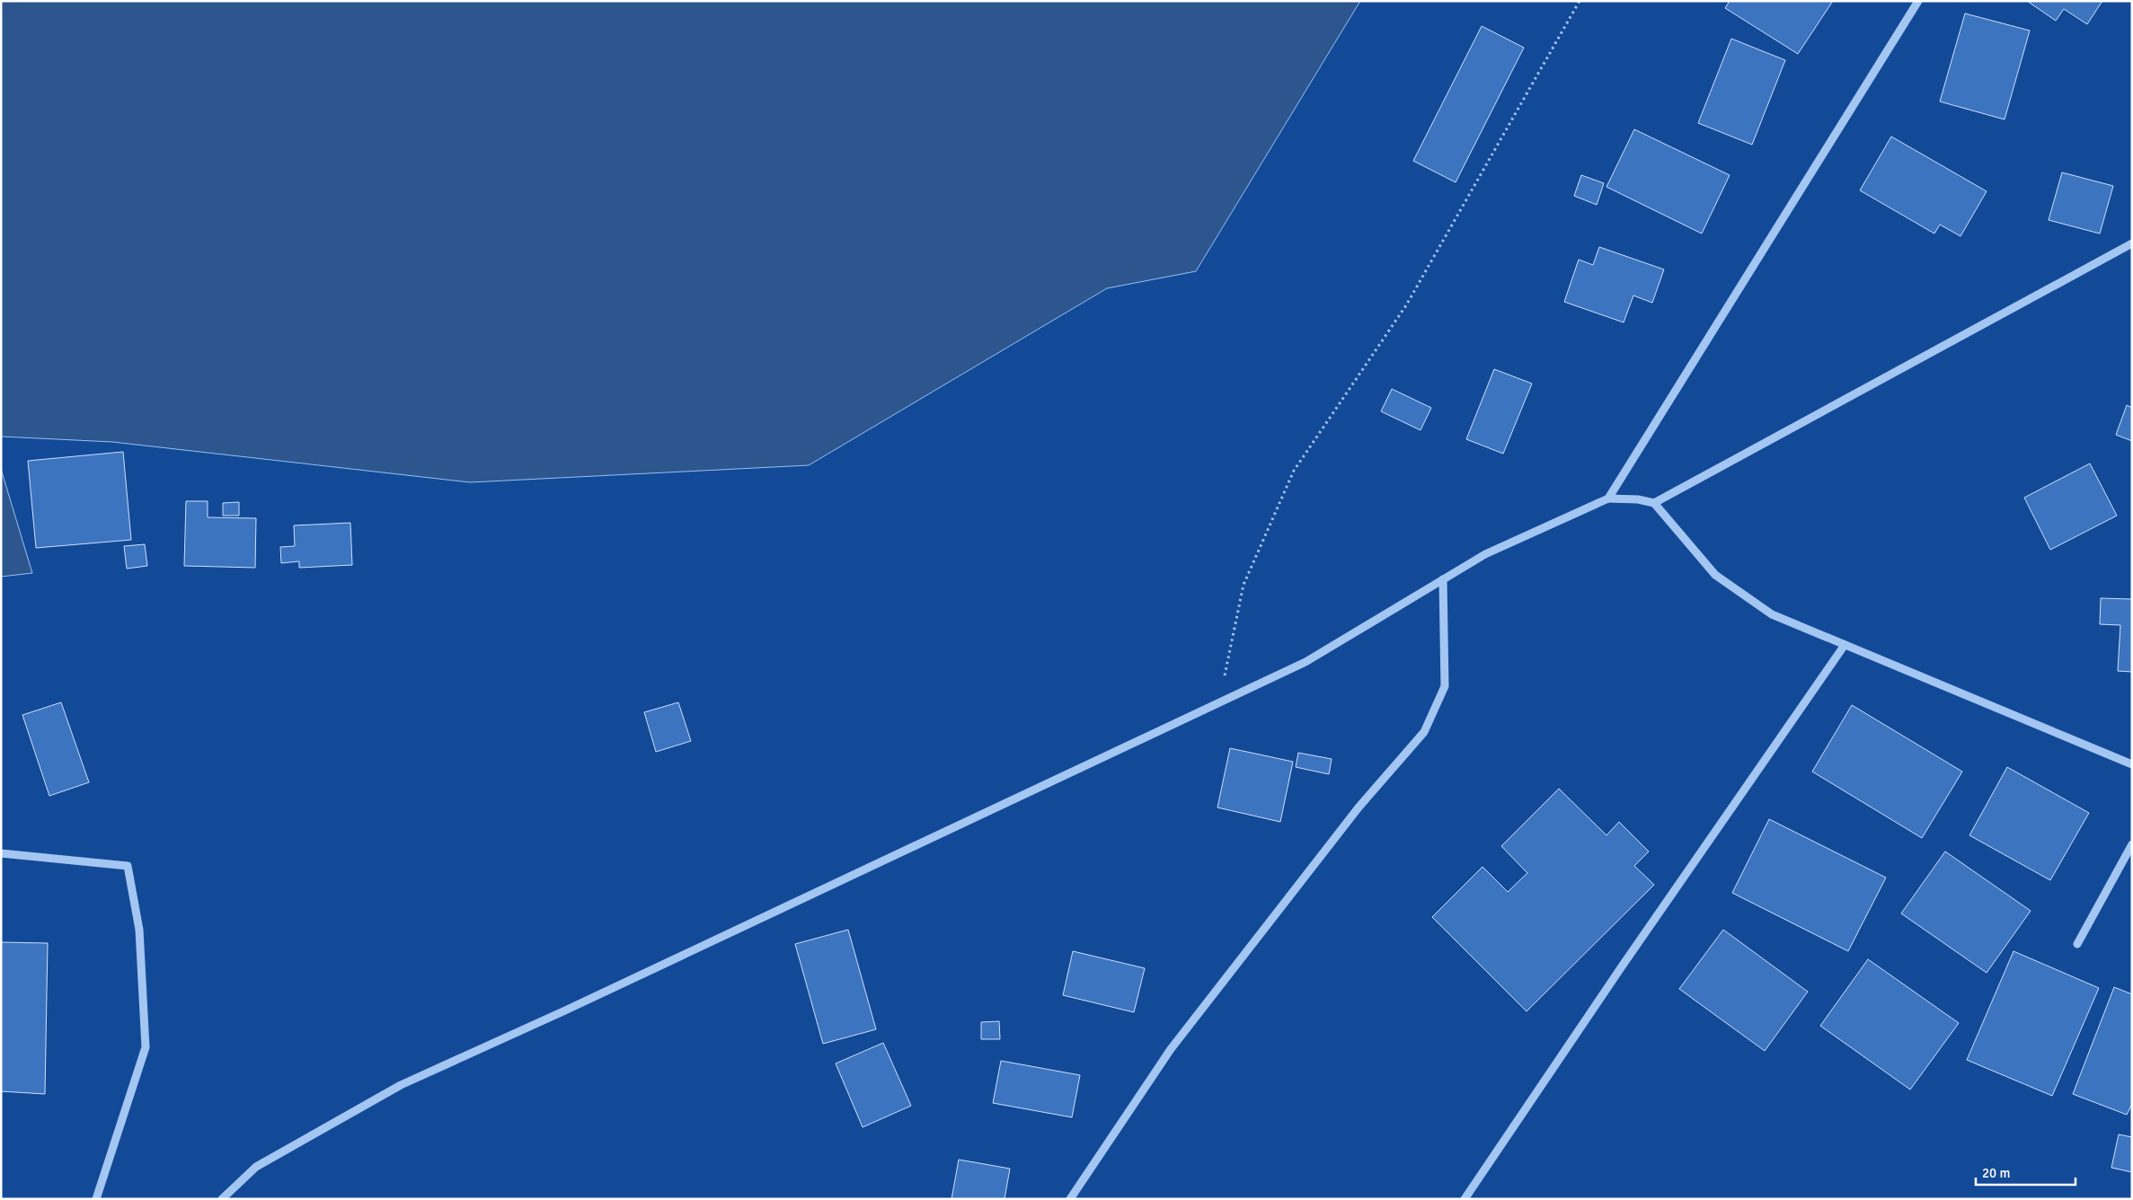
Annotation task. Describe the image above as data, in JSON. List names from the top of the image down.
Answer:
{
  "scale_bar": "20 m"
}
